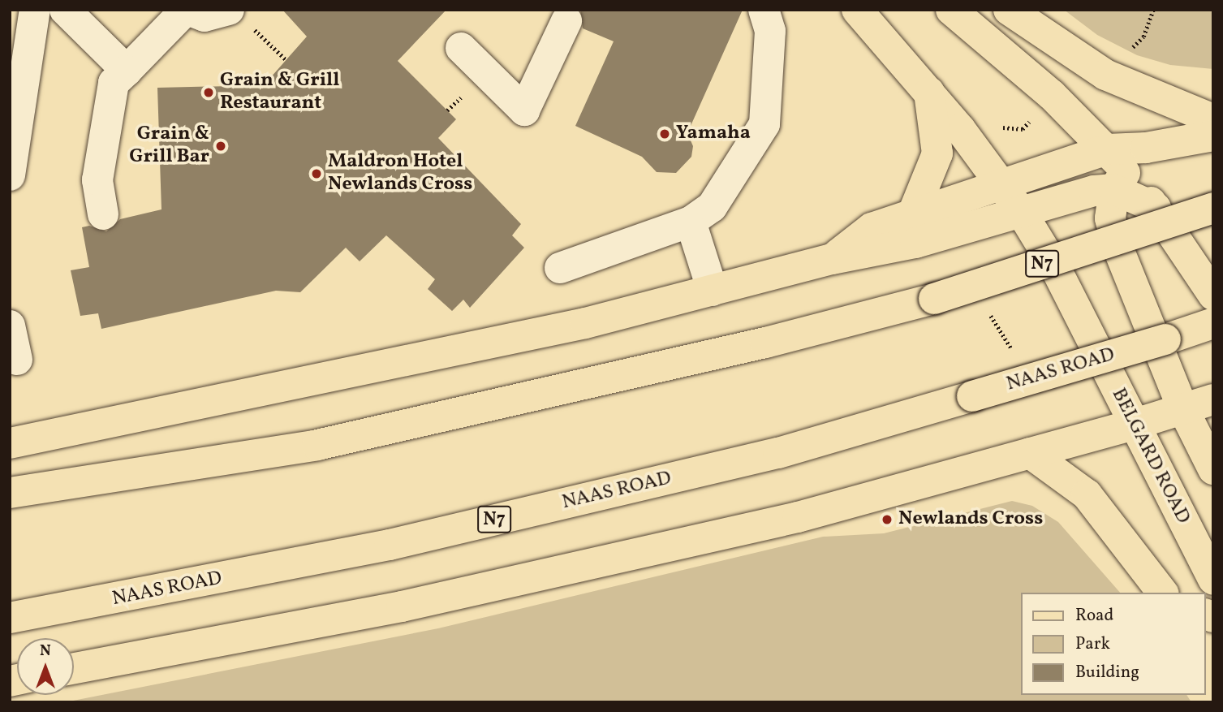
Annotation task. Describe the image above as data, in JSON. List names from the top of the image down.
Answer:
{
  "streets": {
    "main road": ["N7", "NAAS ROAD", "BELGARD ROAD"]
  },
  "places": [
    "Grain & Grill Restaurant",
    "Yamaha",
    "Grain & Grill Bar",
    "Maldron Hotel Newlands Cross",
    "Newlands Cross"
  ],
  "legend": ["Road", "Park", "Building"],
  "north": "top"
}
